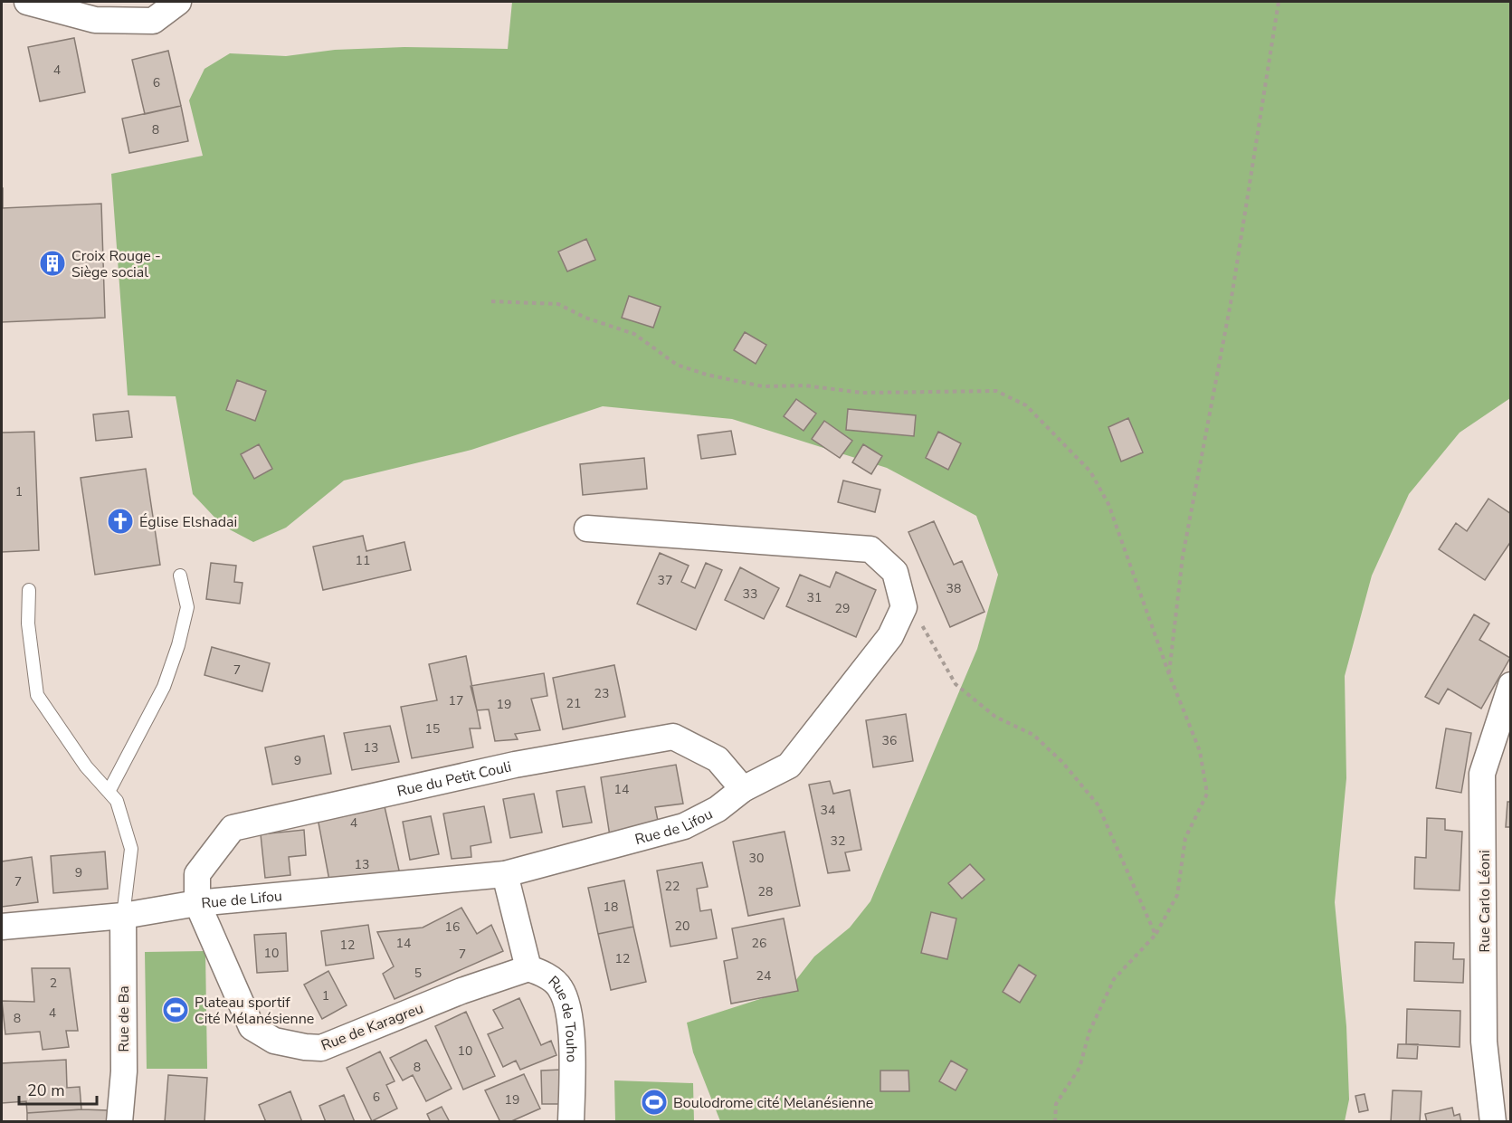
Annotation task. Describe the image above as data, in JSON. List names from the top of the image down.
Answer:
{
  "streets": {
    "street": [
      "Rue du Petit Couli",
      "Rue de Lifou",
      "Rue Carlo Léoni",
      "Rue de Ba",
      "Rue de Touho",
      "Rue de Karagreu"
    ]
  },
  "crossings": [
    ["Rue du Petit Couli", "Rue de Lifou"],
    ["Rue du Petit Couli", "Rue de Karagreu"],
    ["Rue de Lifou", "Rue de Ba"],
    ["Rue de Lifou", "Rue de Touho"],
    ["Rue de Lifou", "Rue de Karagreu"],
    ["Rue de Touho", "Rue de Karagreu"]
  ],
  "places": {
    "building": ["Croix Rouge - Siège social"],
    "church": ["Église Elshadai"],
    "sports": ["Plateau sportif Cité Mélanésienne", "Boulodrome cité Melanésienne"]
  },
  "house_numbers": [
    "4",
    "6",
    "8",
    "1",
    "11",
    "37",
    "38",
    "33",
    "31",
    "29",
    "7",
    "23",
    "17",
    "21",
    "19",
    "15",
    "36",
    "13",
    "9",
    "14",
    "34",
    "4",
    "32",
    "30",
    "13",
    "9",
    "7",
    "22",
    "28",
    "18",
    "20",
    "16",
    "14",
    "26",
    "12",
    "10",
    "7",
    "12",
    "5",
    "24",
    "2",
    "1",
    "4",
    "8",
    "10",
    "8",
    "6",
    "19"
  ],
  "scale_bar": "20 m"
}
